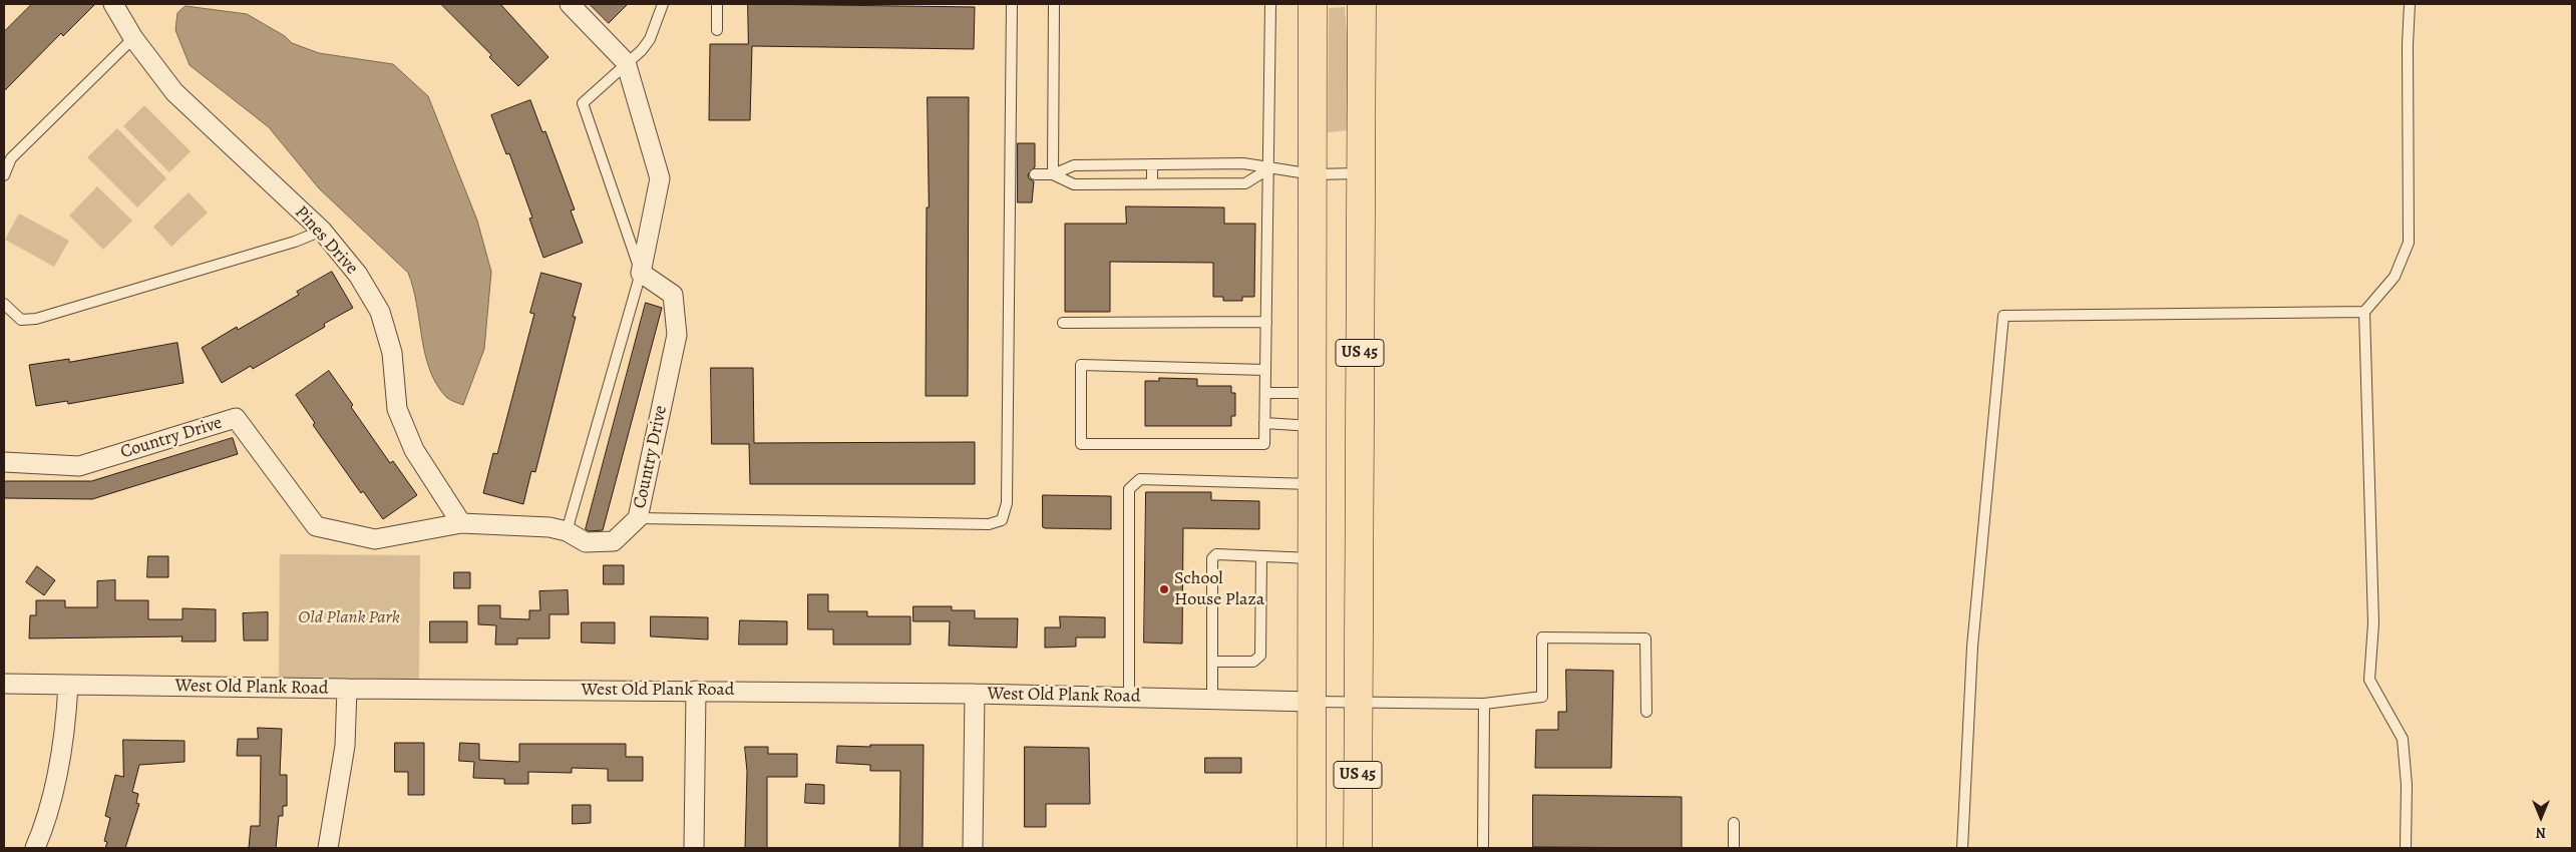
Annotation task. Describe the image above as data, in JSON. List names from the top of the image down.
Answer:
{
  "streets": {
    "main road": ["US 45"],
    "street": ["Pines Drive", "Country Drive", "West Old Plank Road"]
  },
  "crossings": [
    ["Pines Drive", "Country Drive"],
    ["US 45", "West Old Plank Road"]
  ],
  "parks": ["Old Plank Park"],
  "places": ["School House Plaza"],
  "north": "bottom"
}
